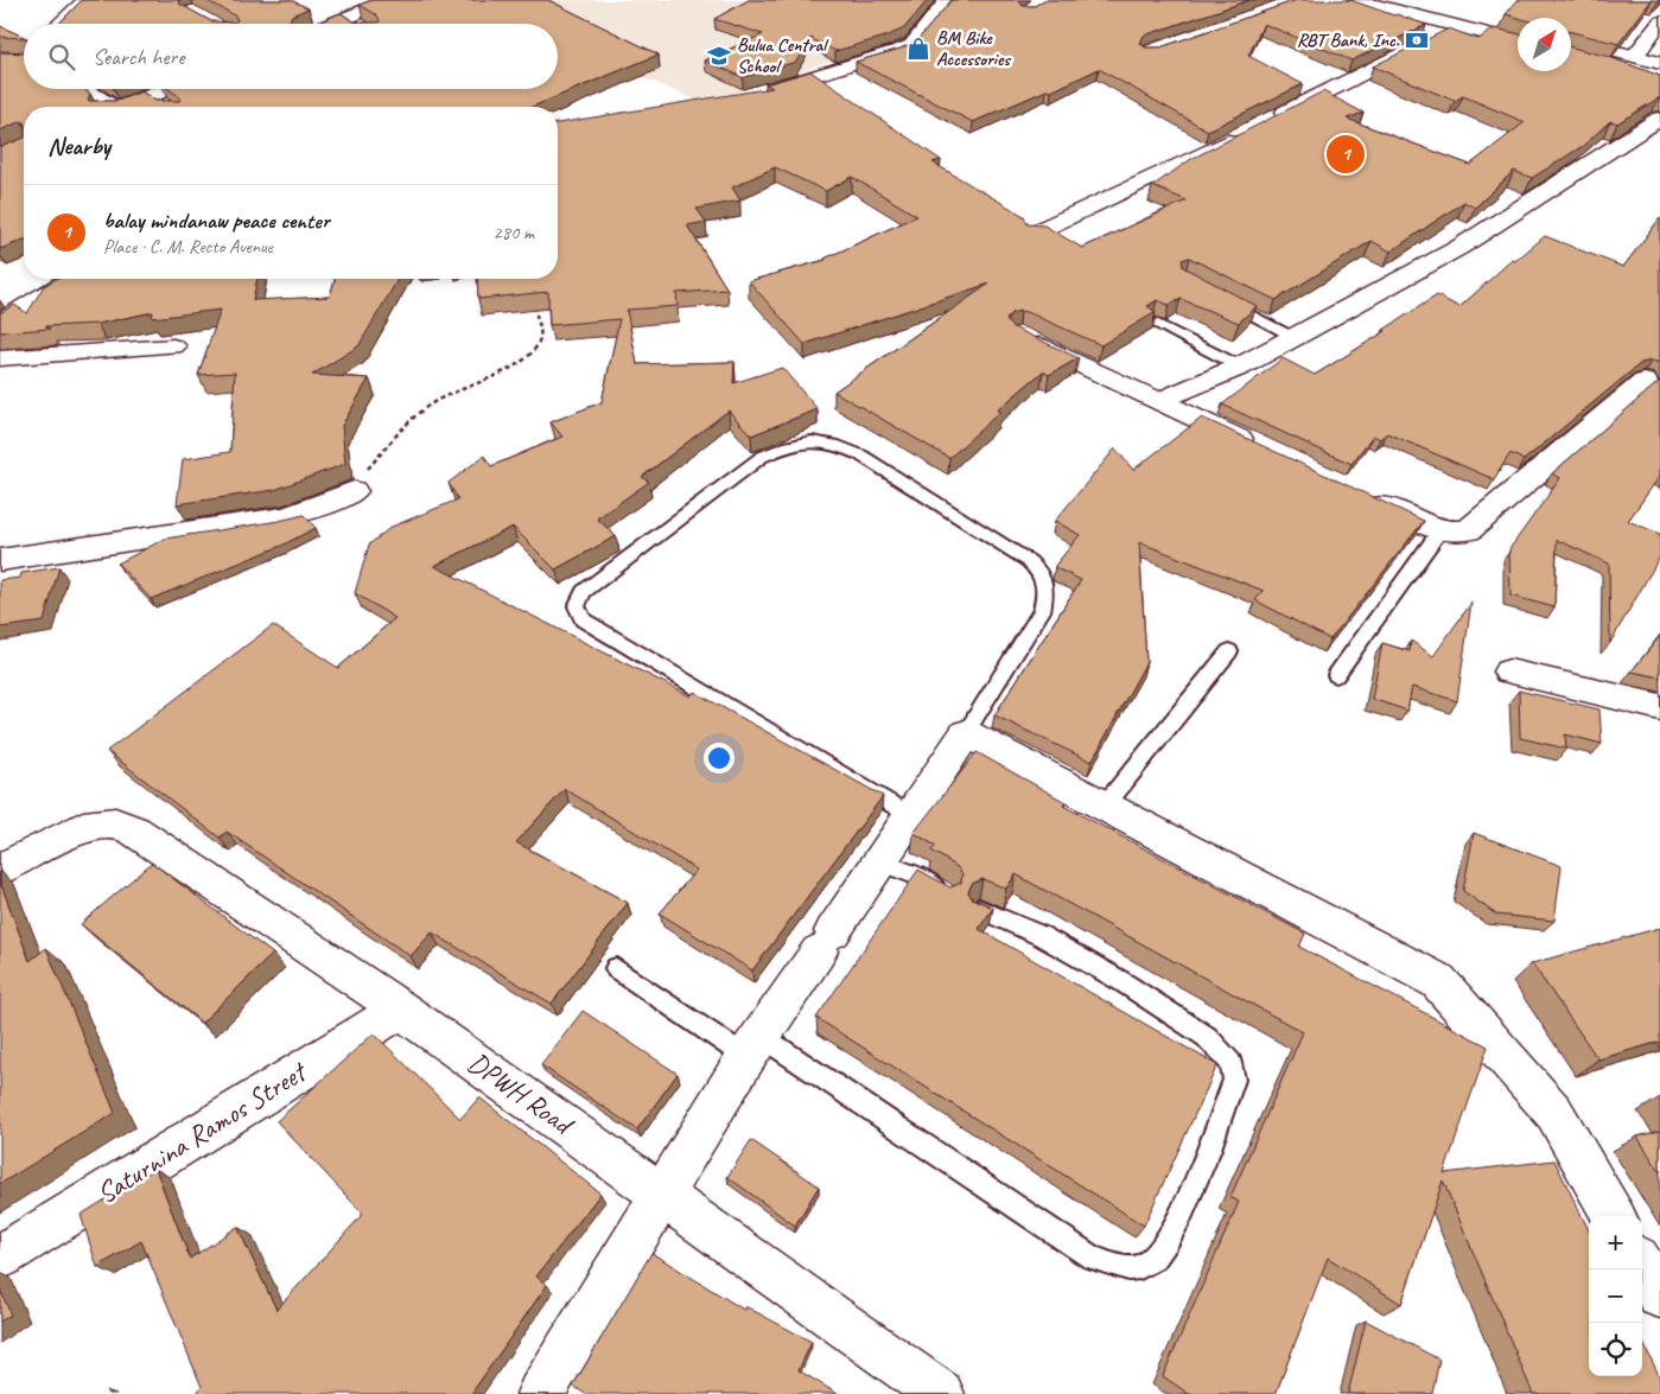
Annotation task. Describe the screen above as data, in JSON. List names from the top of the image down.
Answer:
{
  "streets": {
    "main road": ["DPWH Road", "Saturnina Ramos Street"]
  },
  "crossings": [
    ["DPWH Road", "Saturnina Ramos Street"]
  ],
  "places": {
    "bank": ["RBT Bank, Inc."],
    "shop": ["BM Bike Accessories"],
    "school or university": ["Bulua Central School"]
  },
  "north": "top right",
  "page": {
    "search": "Search here",
    "heading": "Nearby",
    "pins": "1",
    "list": [
      {
        "mark": "1",
        "name": "balay mindanaw peace center",
        "note": "Place · C. M. Recto Avenue",
        "value": "280 m"
      }
    ],
    "map_buttons": ["+", "−"]
  }
}
